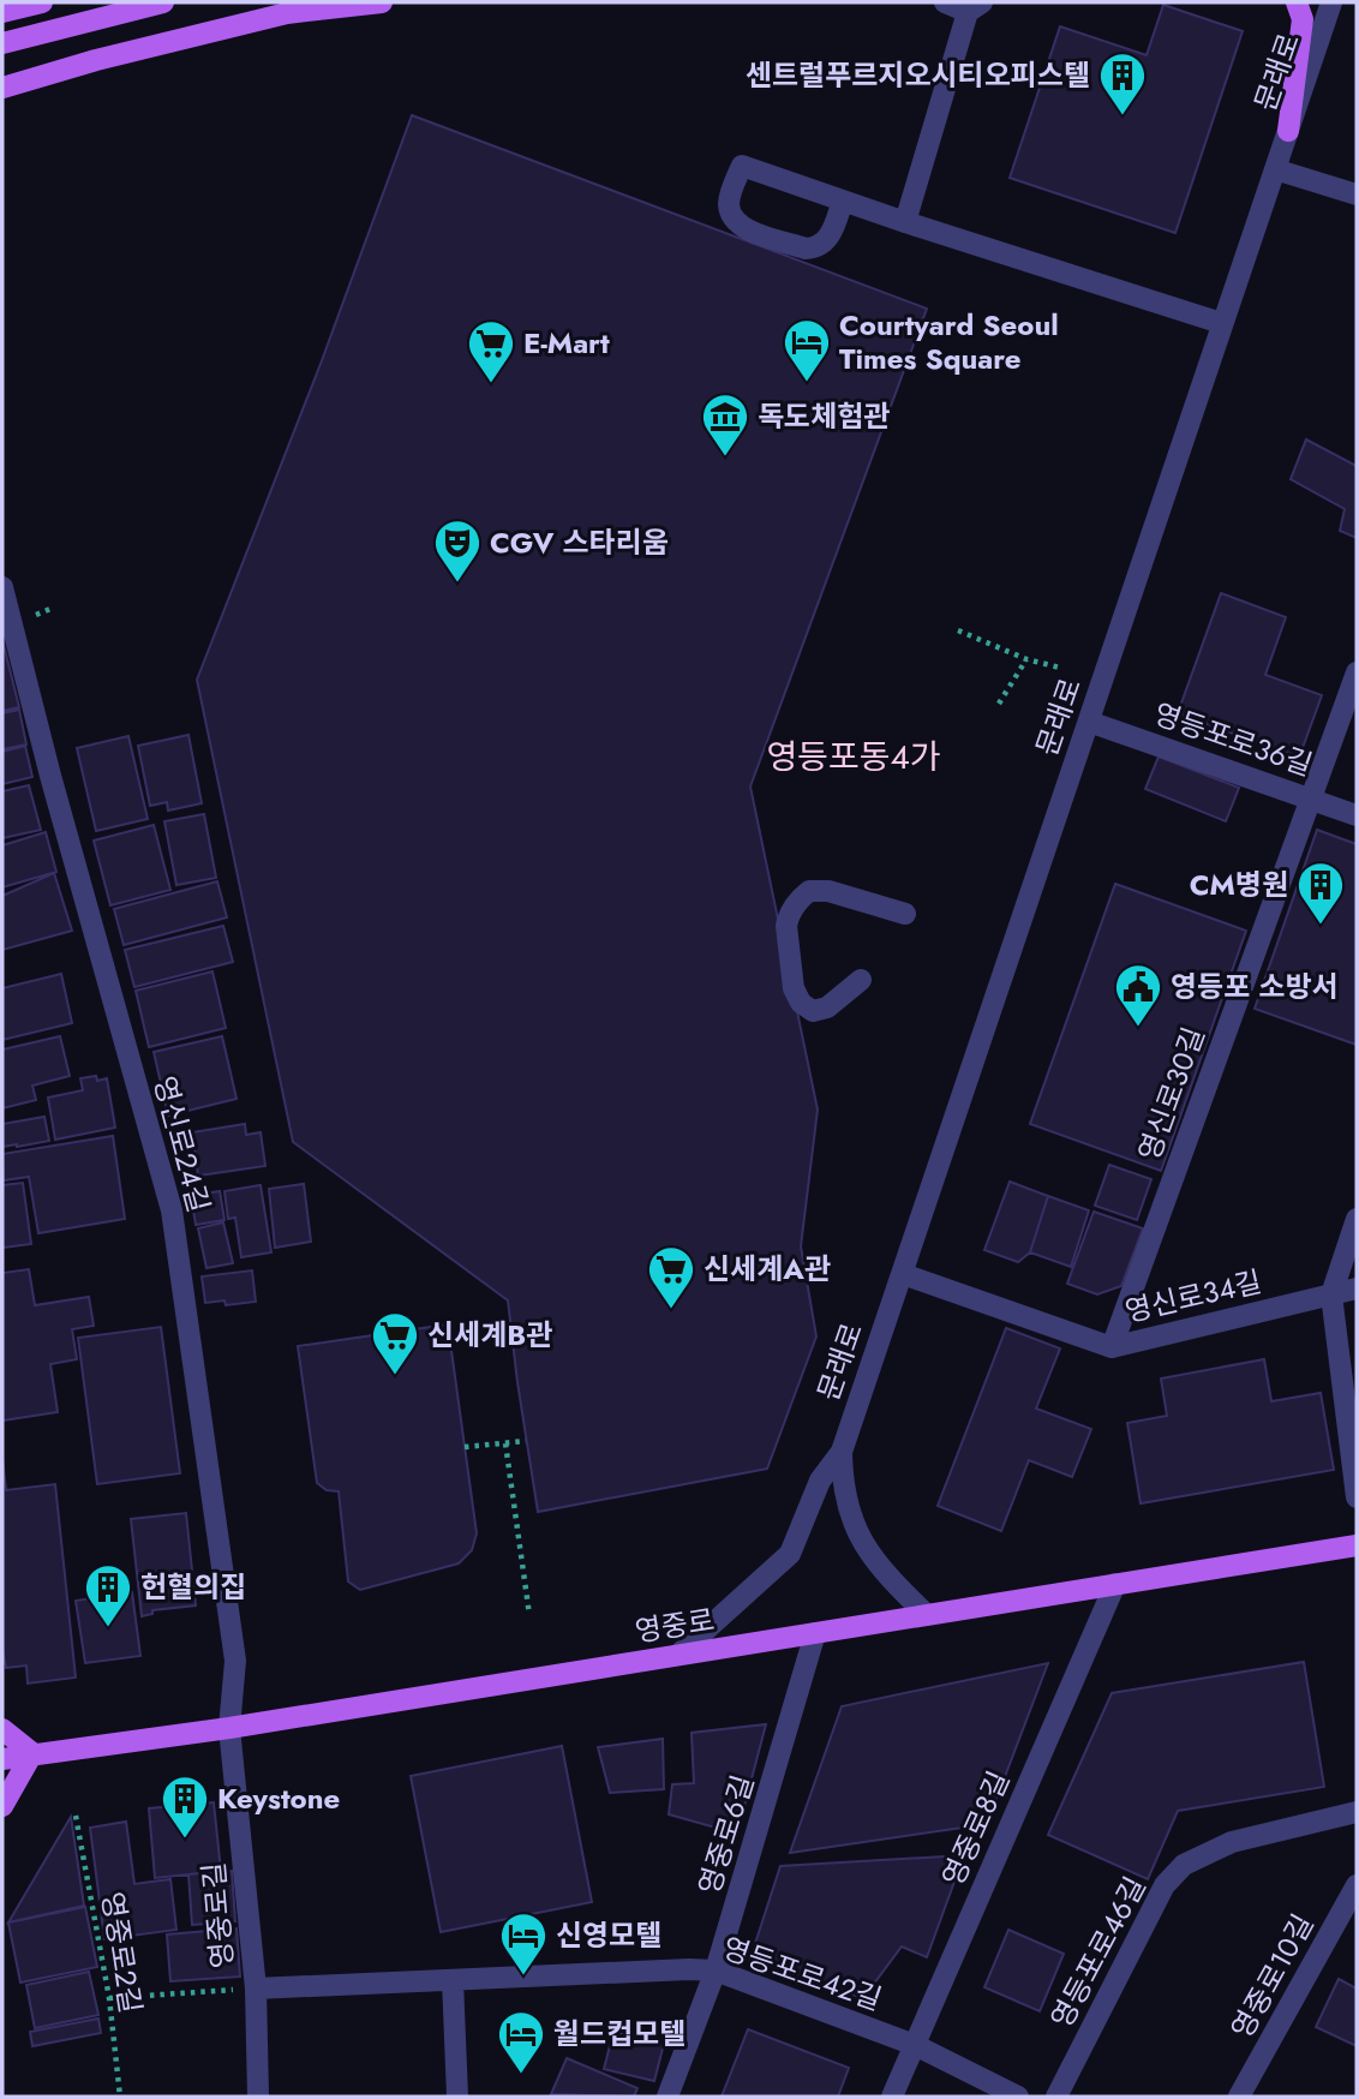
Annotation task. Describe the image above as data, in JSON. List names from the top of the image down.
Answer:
{
  "streets": {
    "main road": ["영중로"],
    "street": [
      "문래로",
      "영등포로36길",
      "영신로30길",
      "영신로24길",
      "영신로34길",
      "영중로8길",
      "영중로6길",
      "영중로길",
      "영등포로46길",
      "영등포로42길",
      "영중로10길"
    ],
    "path": ["영중로2길"]
  },
  "crossings": [
    ["문래로", "영등포로36길"],
    ["문래로", "영신로34길"],
    ["문래로", "영중로"],
    ["영등포로36길", "영신로30길"],
    ["영신로30길", "영신로34길"],
    ["영신로24길", "영중로"],
    ["영신로24길", "영중로길"],
    ["영중로", "영중로8길"],
    ["영중로", "영중로6길"],
    ["영중로", "영중로길"],
    ["영중로8길", "영등포로42길"],
    ["영중로6길", "영등포로42길"],
    ["영중로길", "영등포로42길"]
  ],
  "districts": ["영등포동4가"],
  "places": {
    "building": [
      "센트럴푸르지오시티오피스텔",
      "CM병원",
      "헌혈의집",
      "Keystone"
    ],
    "hotel": ["Courtyard Seoul Times Square", "신영모텔", "월드컵모텔"],
    "supermarket": ["E-Mart", "신세계A관", "신세계B관"],
    "museum": ["독도체험관"],
    "theatre": ["CGV 스타리움"],
    "public building": ["영등포 소방서"]
  }
}
